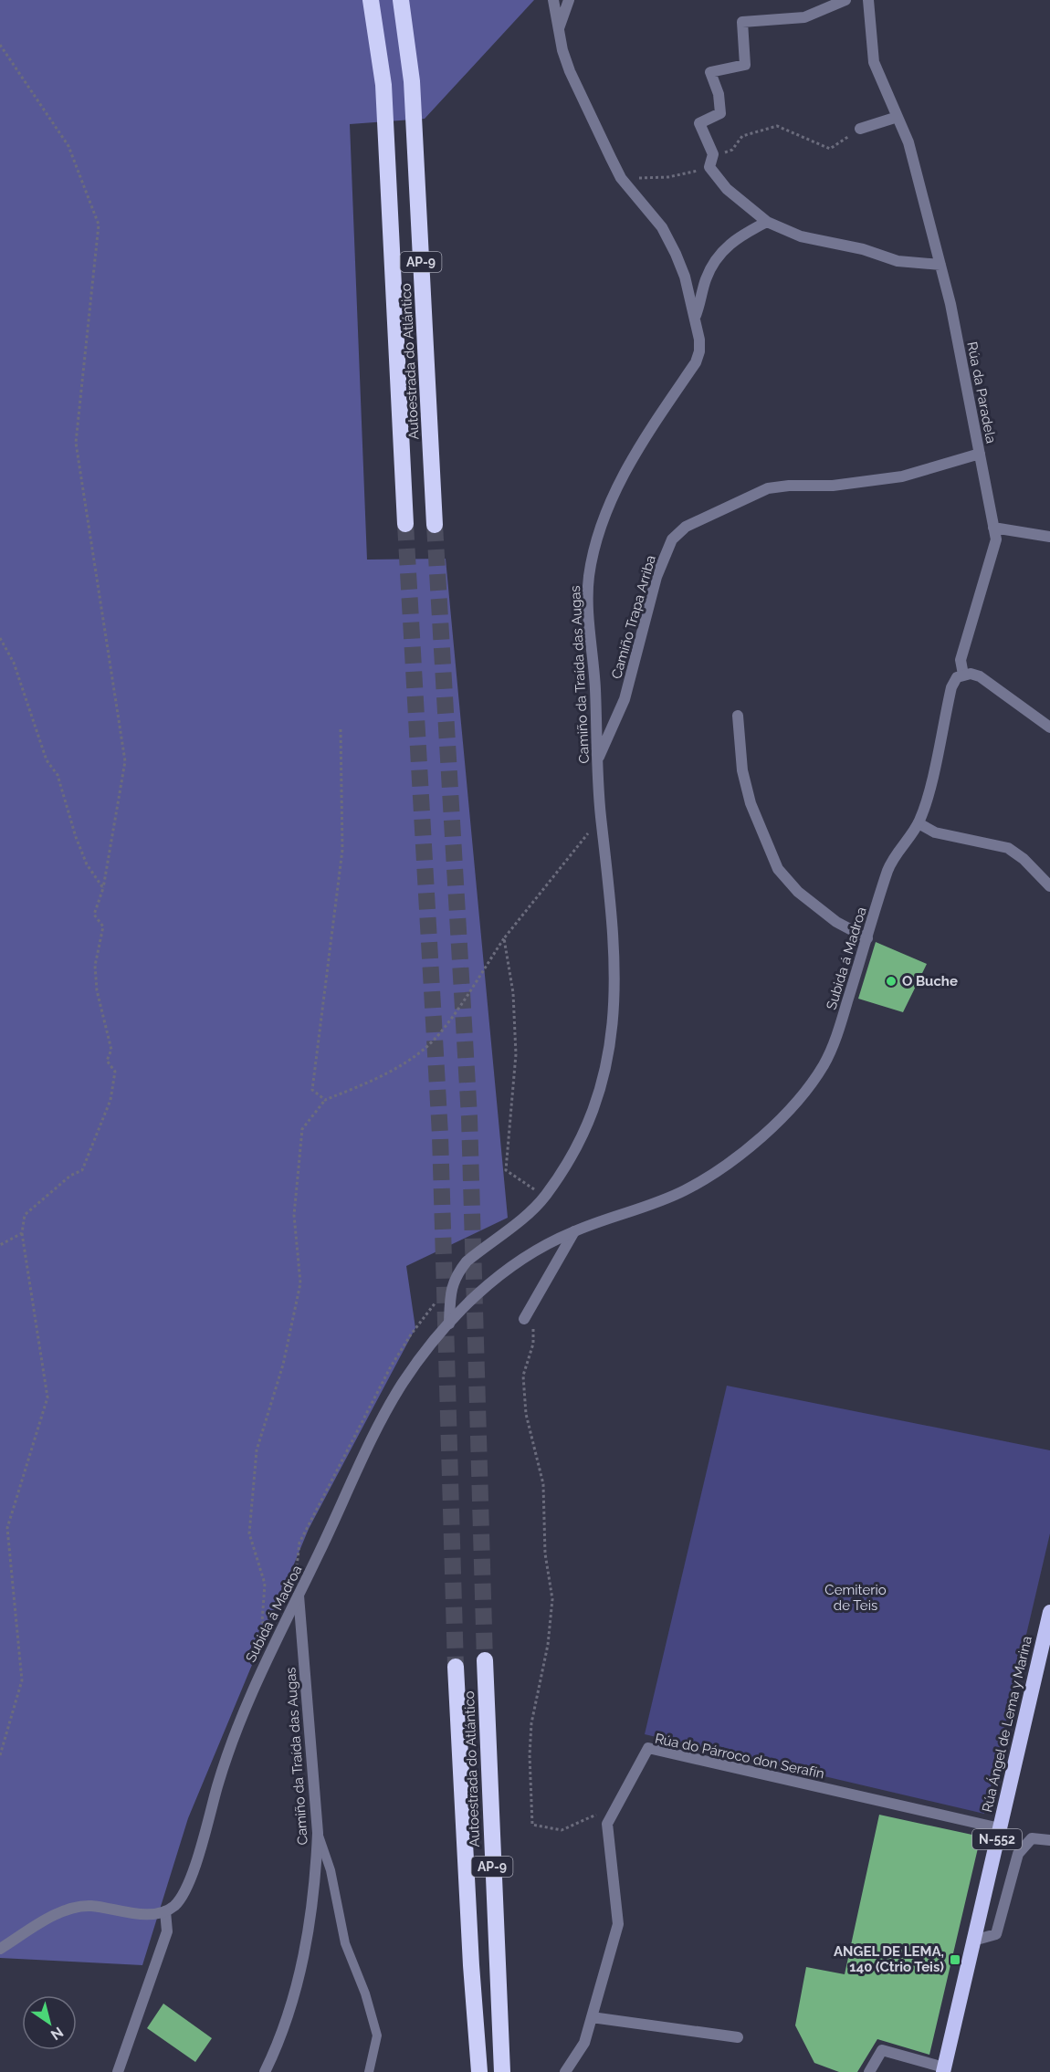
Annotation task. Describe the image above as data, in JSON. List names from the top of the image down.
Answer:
{
  "streets": {
    "highway": [
      "AP-9",
      "Autoestrada do Atlántico",
      "Rúa Ángel de Lema y Marina",
      "N-552"
    ],
    "street": [
      "Rúa da Paradela",
      "Camiño Trapa Arriba",
      "Camiño da Traída das Augas",
      "Subida á Madroa",
      "Rúa do Párroco don Serafín"
    ]
  },
  "crossings": [
    ["Rúa da Paradela", "Camiño Trapa Arriba"],
    ["Rúa da Paradela", "Subida á Madroa"],
    ["Camiño Trapa Arriba", "Camiño da Traída das Augas"],
    ["Camiño da Traída das Augas", "Subida á Madroa"],
    ["Rúa Ángel de Lema y Marina", "Rúa do Párroco don Serafín"]
  ],
  "parks": ["Cemiterio de Teis"],
  "places": {
    "other": ["O Buche"],
    "transit": ["ANGEL DE LEMA, 140 (Ctrio Teis)"]
  },
  "north": "bottom right"
}
